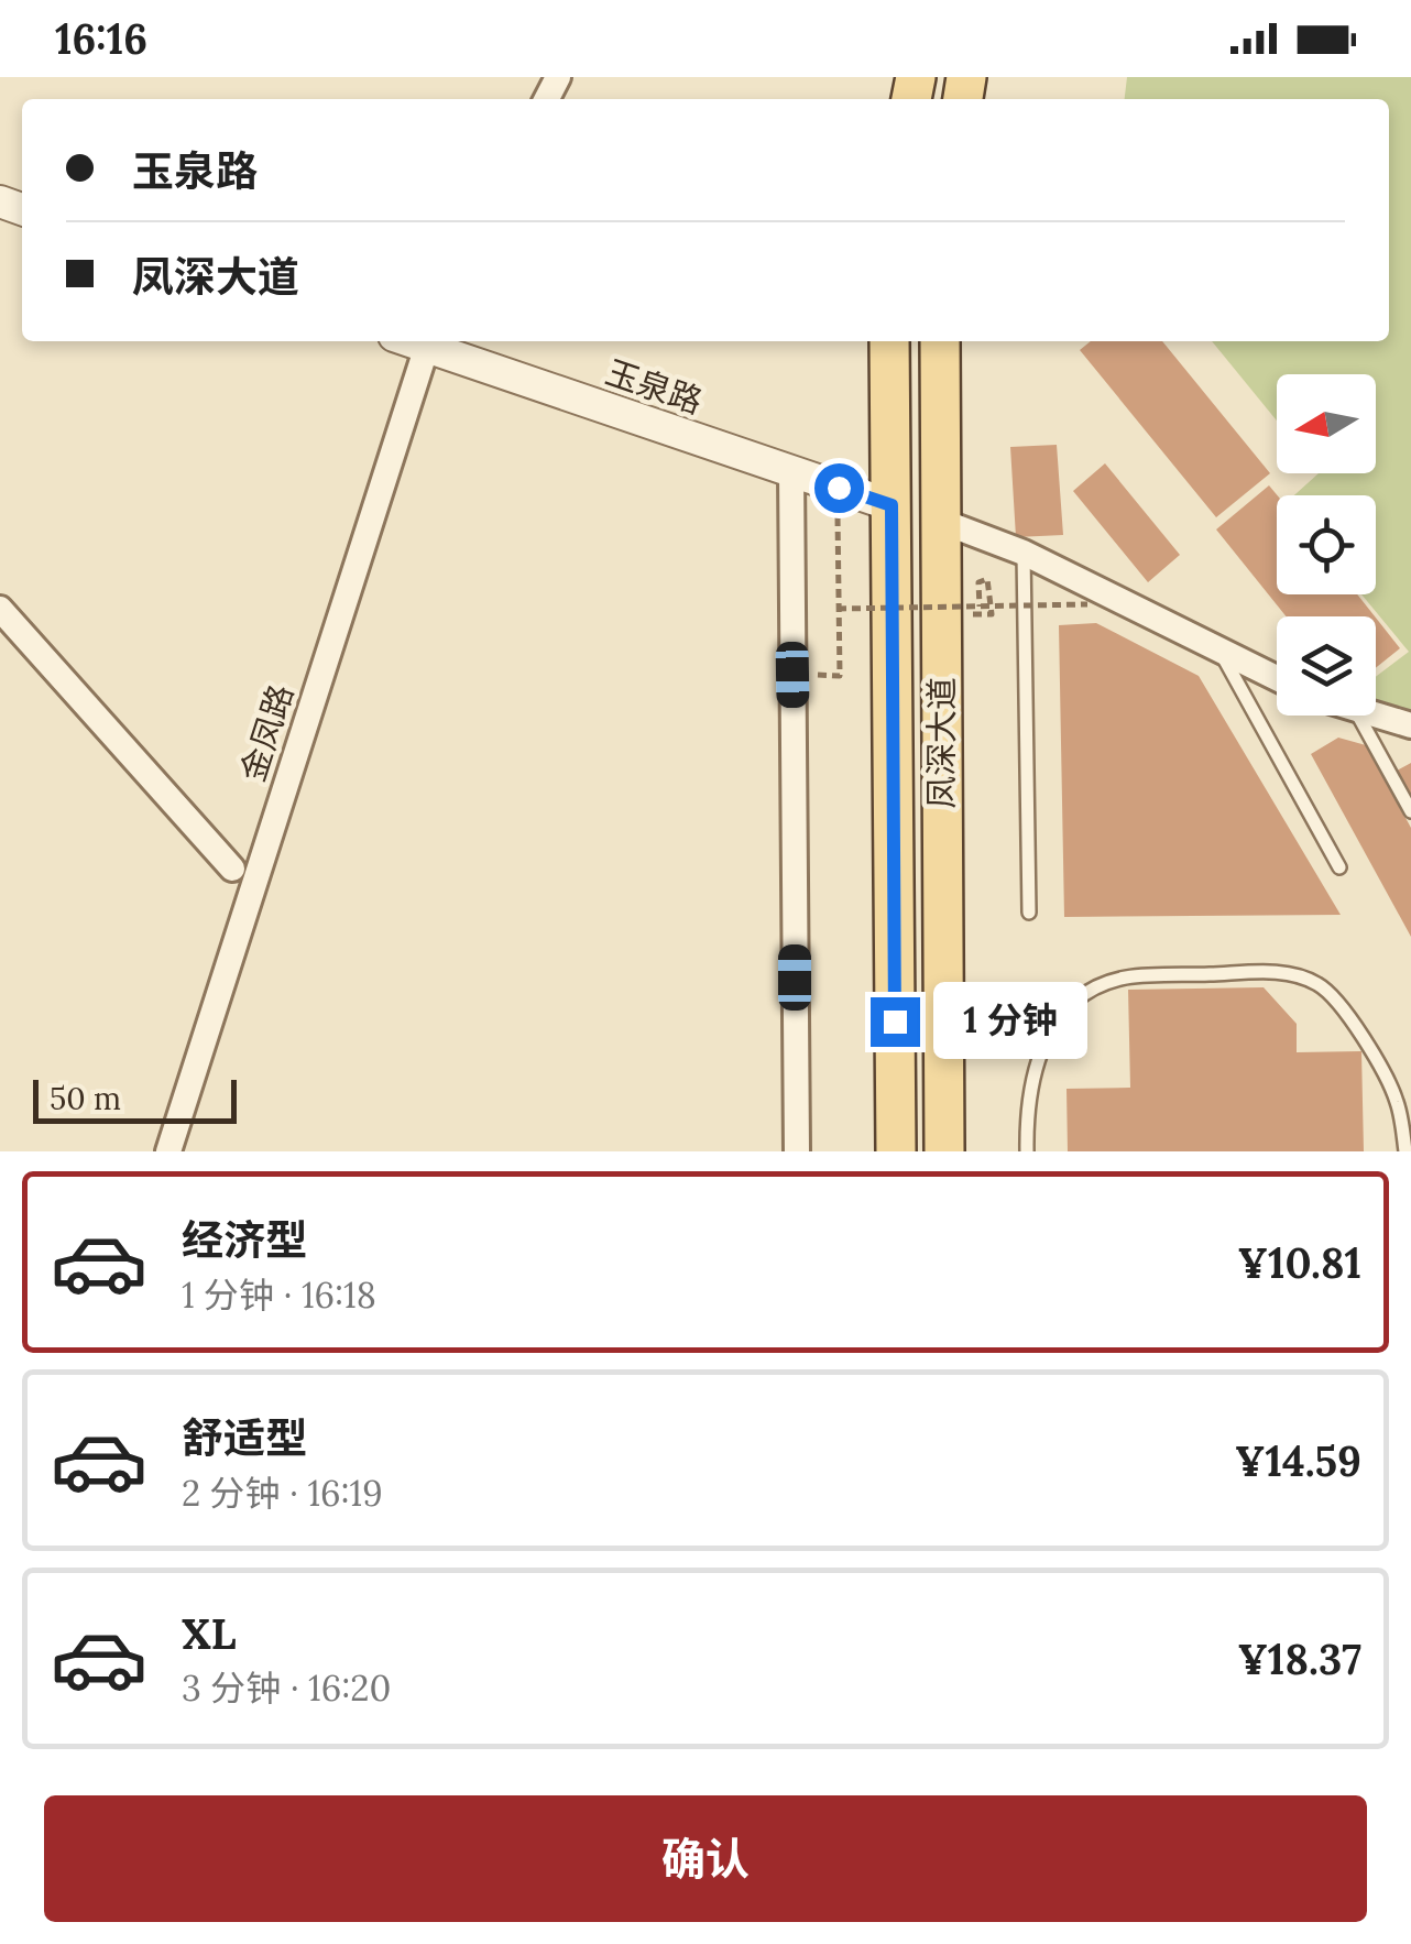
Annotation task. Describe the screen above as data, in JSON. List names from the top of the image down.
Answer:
{
  "streets": {
    "main road": ["凤深大道"],
    "street": ["玉泉路", "金凤路"]
  },
  "crossings": [
    ["玉泉路", "金凤路"],
    ["玉泉路", "凤深大道"]
  ],
  "scale_bar": "50 m",
  "north": "left",
  "page": {
    "status": "16:16",
    "banner": ["玉泉路", "凤深大道"],
    "bubble": "1 分钟",
    "scale": "50 m",
    "list": [
      {
        "name": "经济型",
        "note": "1 分钟 · 16:18",
        "value": "¥10.81"
      },
      {
        "name": "舒适型",
        "note": "2 分钟 · 16:19",
        "value": "¥14.59"
      },
      {
        "name": "XL",
        "note": "3 分钟 · 16:20",
        "value": "¥18.37"
      }
    ],
    "buttons": "确认"
  }
}
